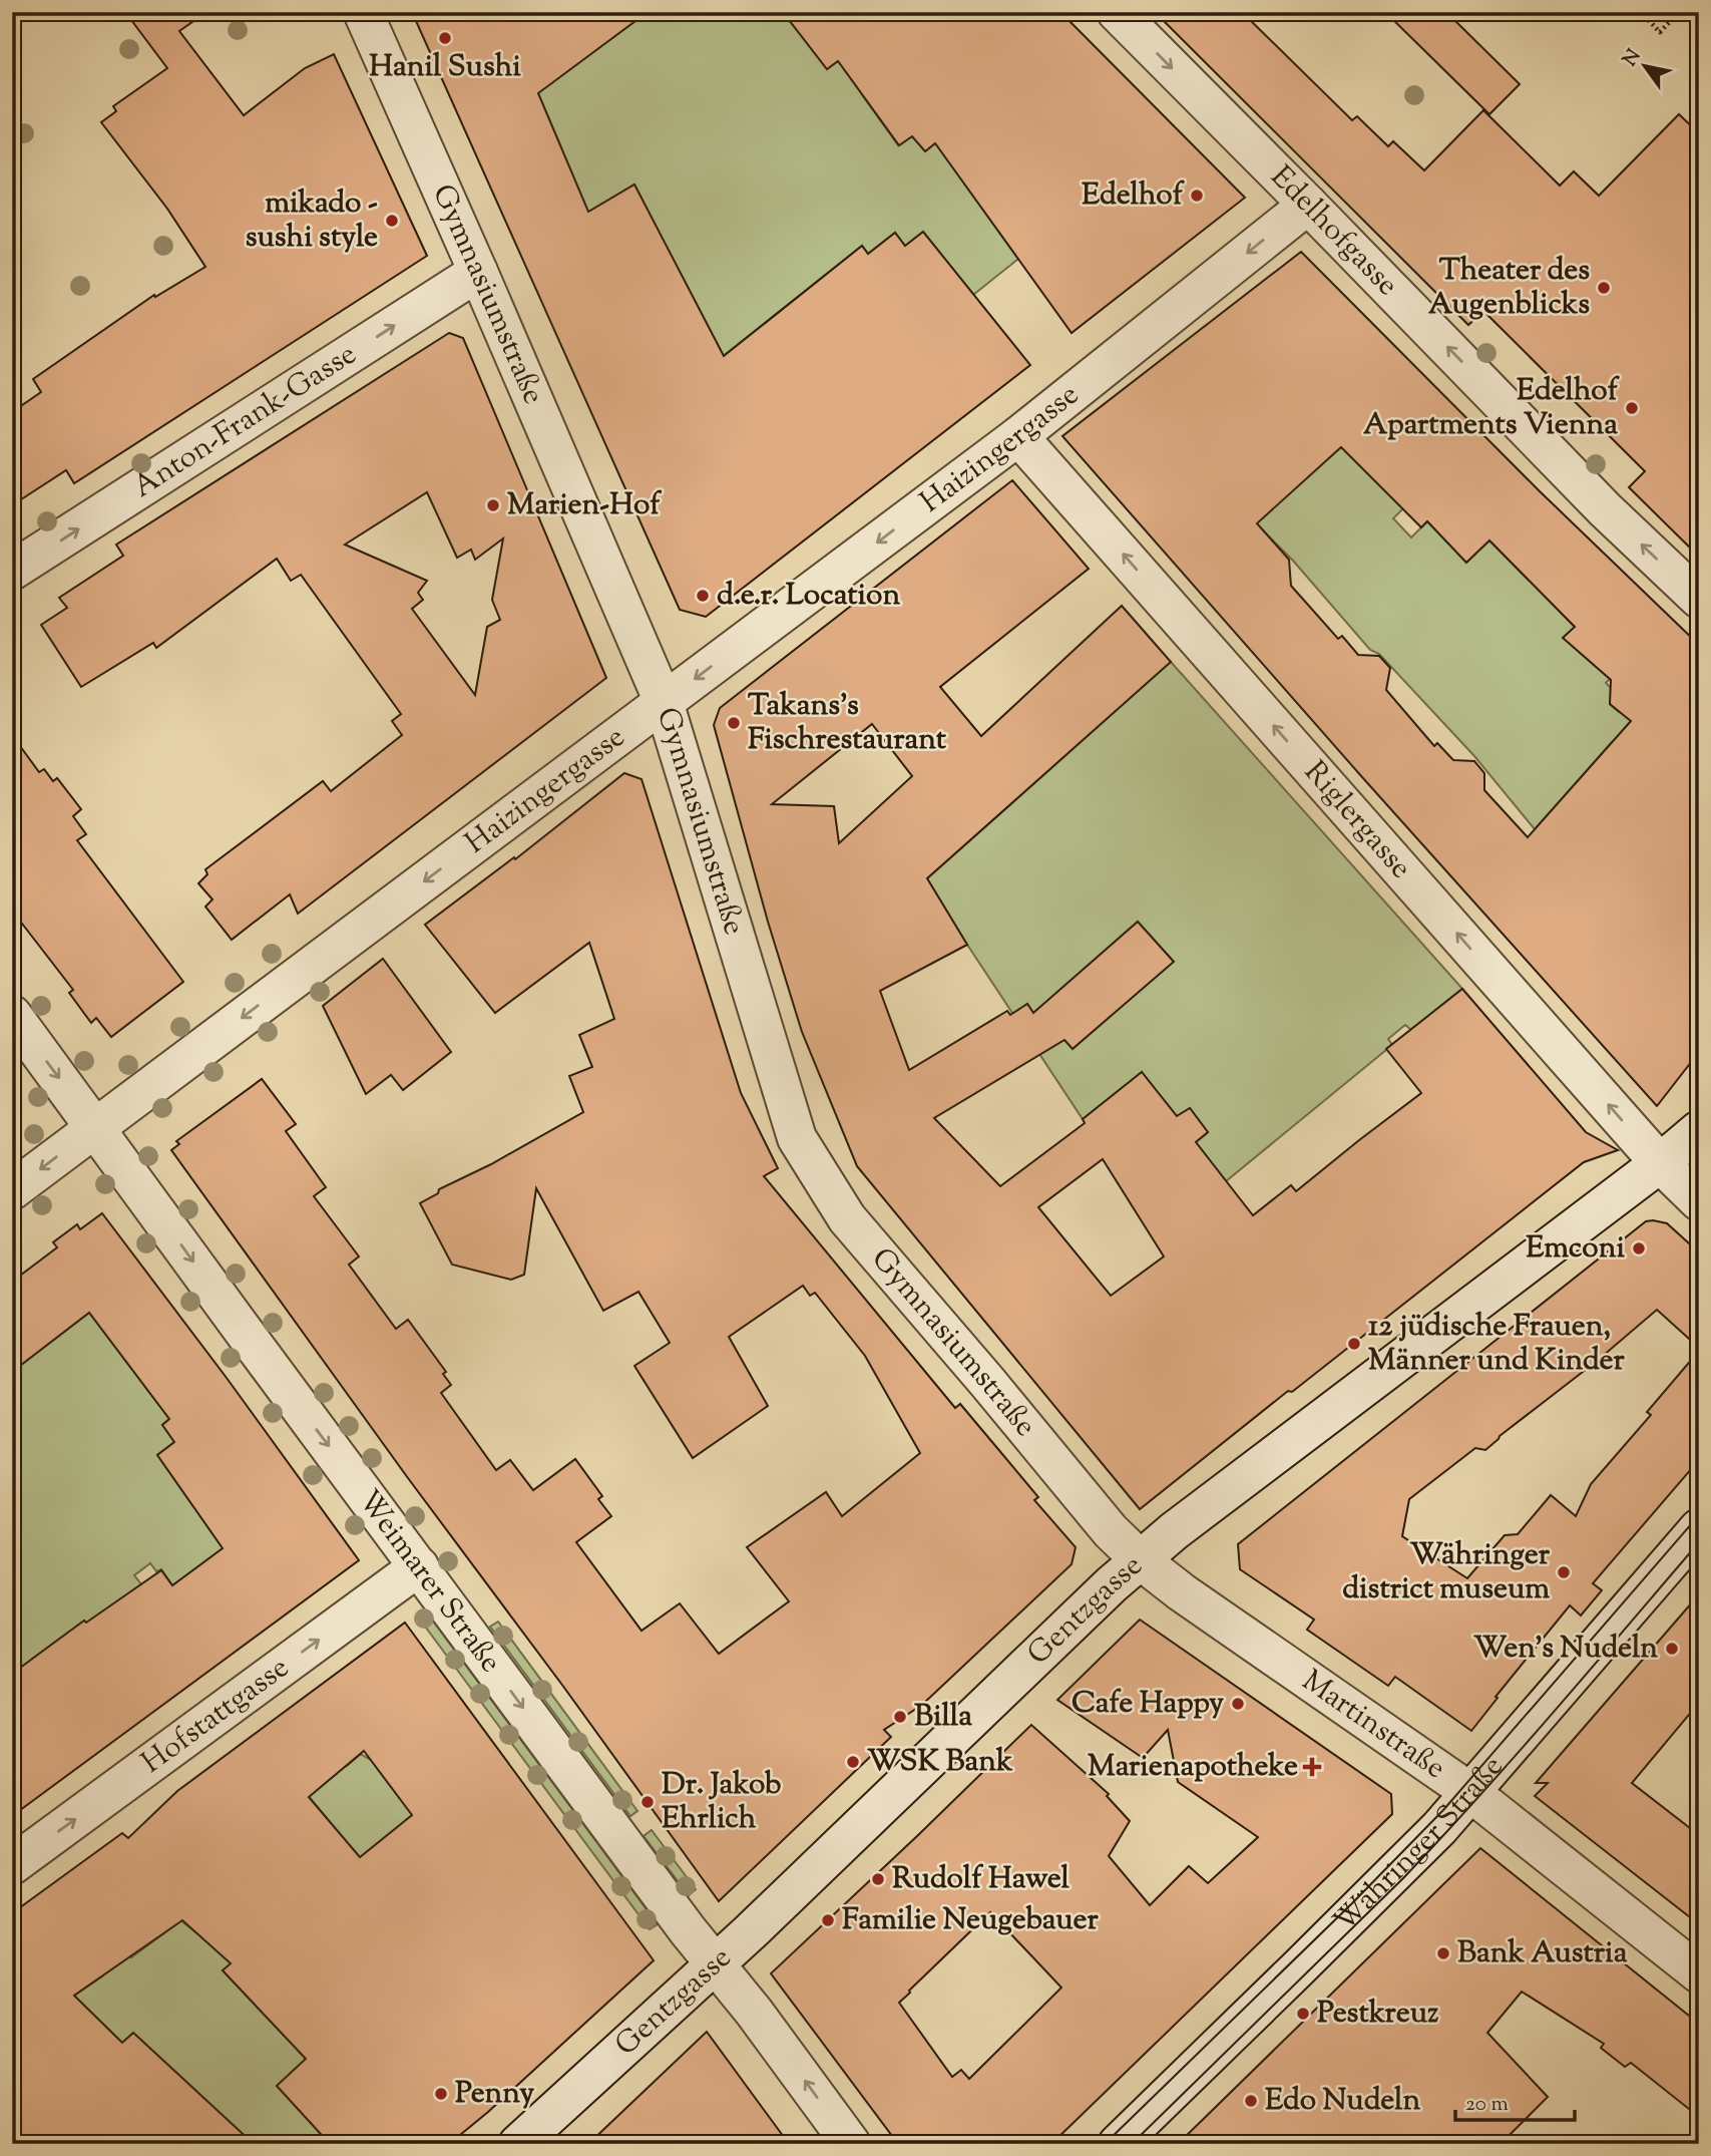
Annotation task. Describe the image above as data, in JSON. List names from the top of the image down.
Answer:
{
  "streets": {
    "street": [
      "Edelhofgasse",
      "Gymnasiumstraße",
      "Anton-Frank-Gasse",
      "Haizingergasse",
      "Riglergasse",
      "Weimarer Straße",
      "Gentzgasse",
      "Hofstattgasse",
      "Martinstraße",
      "Währinger Straße"
    ]
  },
  "crossings": [
    ["Edelhofgasse", "Haizingergasse"],
    ["Gymnasiumstraße", "Anton-Frank-Gasse"],
    ["Gymnasiumstraße", "Haizingergasse"],
    ["Gymnasiumstraße", "Gentzgasse"],
    ["Gymnasiumstraße", "Martinstraße"],
    ["Haizingergasse", "Riglergasse"],
    ["Haizingergasse", "Weimarer Straße"],
    ["Riglergasse", "Gentzgasse"],
    ["Weimarer Straße", "Gentzgasse"],
    ["Weimarer Straße", "Hofstattgasse"],
    ["Gentzgasse", "Martinstraße"],
    ["Martinstraße", "Währinger Straße"]
  ],
  "one_way": [
    "Anton-Frank-Gasse",
    "Haizingergasse",
    "Riglergasse",
    "Hofstattgasse"
  ],
  "places": {
    "other": [
      "Hanil Sushi",
      "Edelhof",
      "mikado - sushi style",
      "Theater des Augenblicks",
      "Edelhof Apartments Vienna",
      "Marien-Hof",
      "d.e.r. Location",
      "Takans's Fischrestaurant",
      "Emconi",
      "12 jüdische Frauen, Männer und Kinder",
      "Währinger district museum",
      "Wen's Nudeln",
      "Cafe Happy",
      "Billa",
      "WSK Bank",
      "Dr. Jakob Ehrlich",
      "Rudolf Hawel",
      "Familie Neugebauer",
      "Bank Austria",
      "Pestkreuz",
      "Penny",
      "Edo Nudeln"
    ],
    "health": ["Marienapotheke"]
  },
  "scale_bar": "20 m",
  "north": "top left"
}
